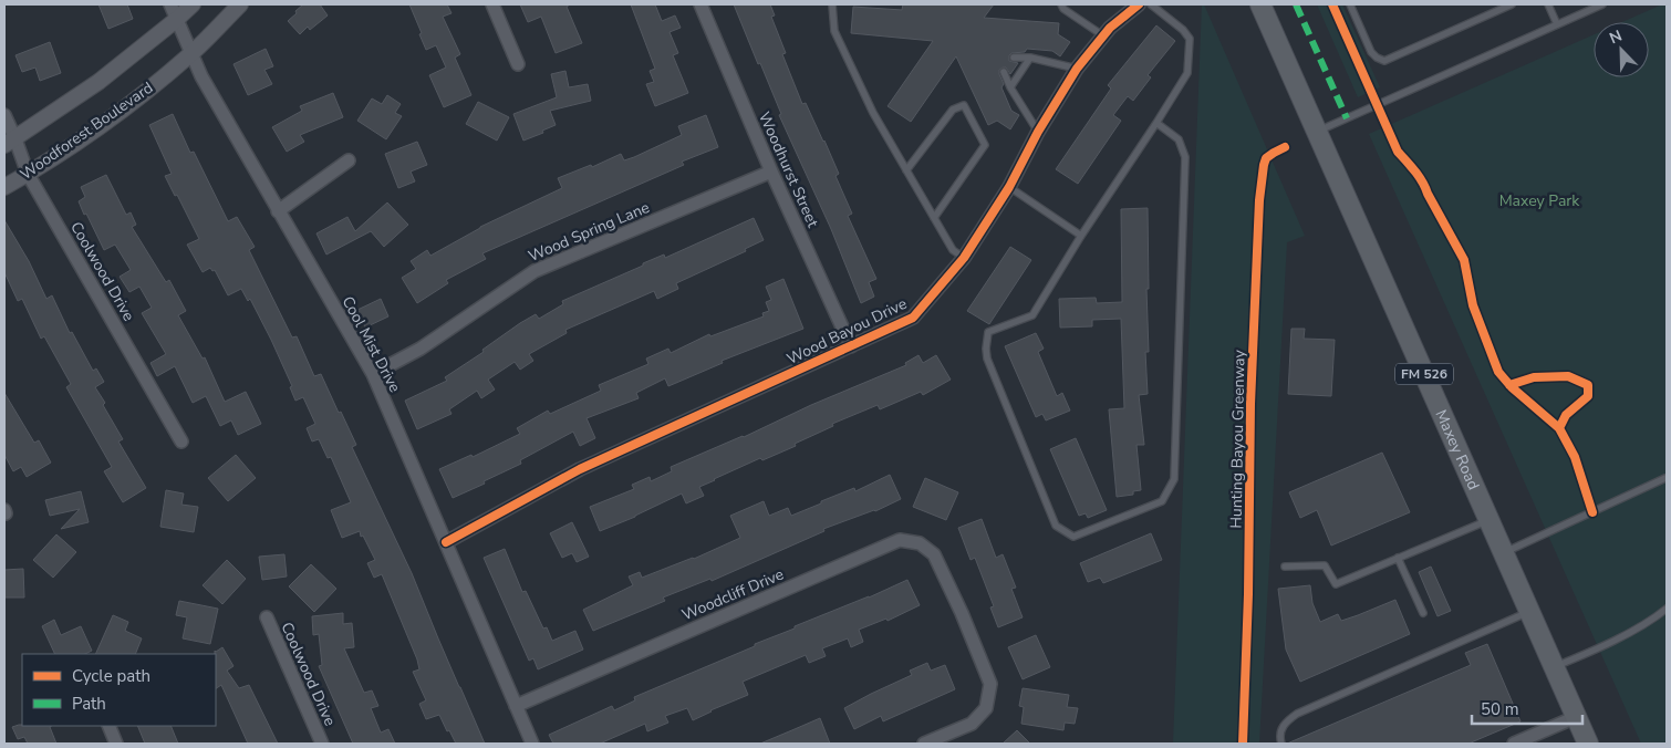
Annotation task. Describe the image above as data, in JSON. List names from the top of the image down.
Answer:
{
  "streets": {
    "main road": ["FM 526", "Maxey Road"],
    "street": [
      "Woodforest Boulevard",
      "Woodhurst Street",
      "Wood Spring Lane",
      "Coolwood Drive",
      "Wood Bayou Drive",
      "Cool Mist Drive",
      "Woodcliff Drive"
    ],
    "cycle path": ["Hunting Bayou Greenway"]
  },
  "crossings": [
    ["Woodforest Boulevard", "Coolwood Drive"],
    ["Woodforest Boulevard", "Cool Mist Drive"],
    ["Woodhurst Street", "Wood Spring Lane"],
    ["Woodhurst Street", "Wood Bayou Drive"],
    ["Wood Spring Lane", "Cool Mist Drive"],
    ["Wood Bayou Drive", "Cool Mist Drive"],
    ["Cool Mist Drive", "Woodcliff Drive"]
  ],
  "parks": ["Maxey Park"],
  "legend": ["Cycle path", "Path"],
  "scale_bar": "50 m",
  "north": "top left"
}
